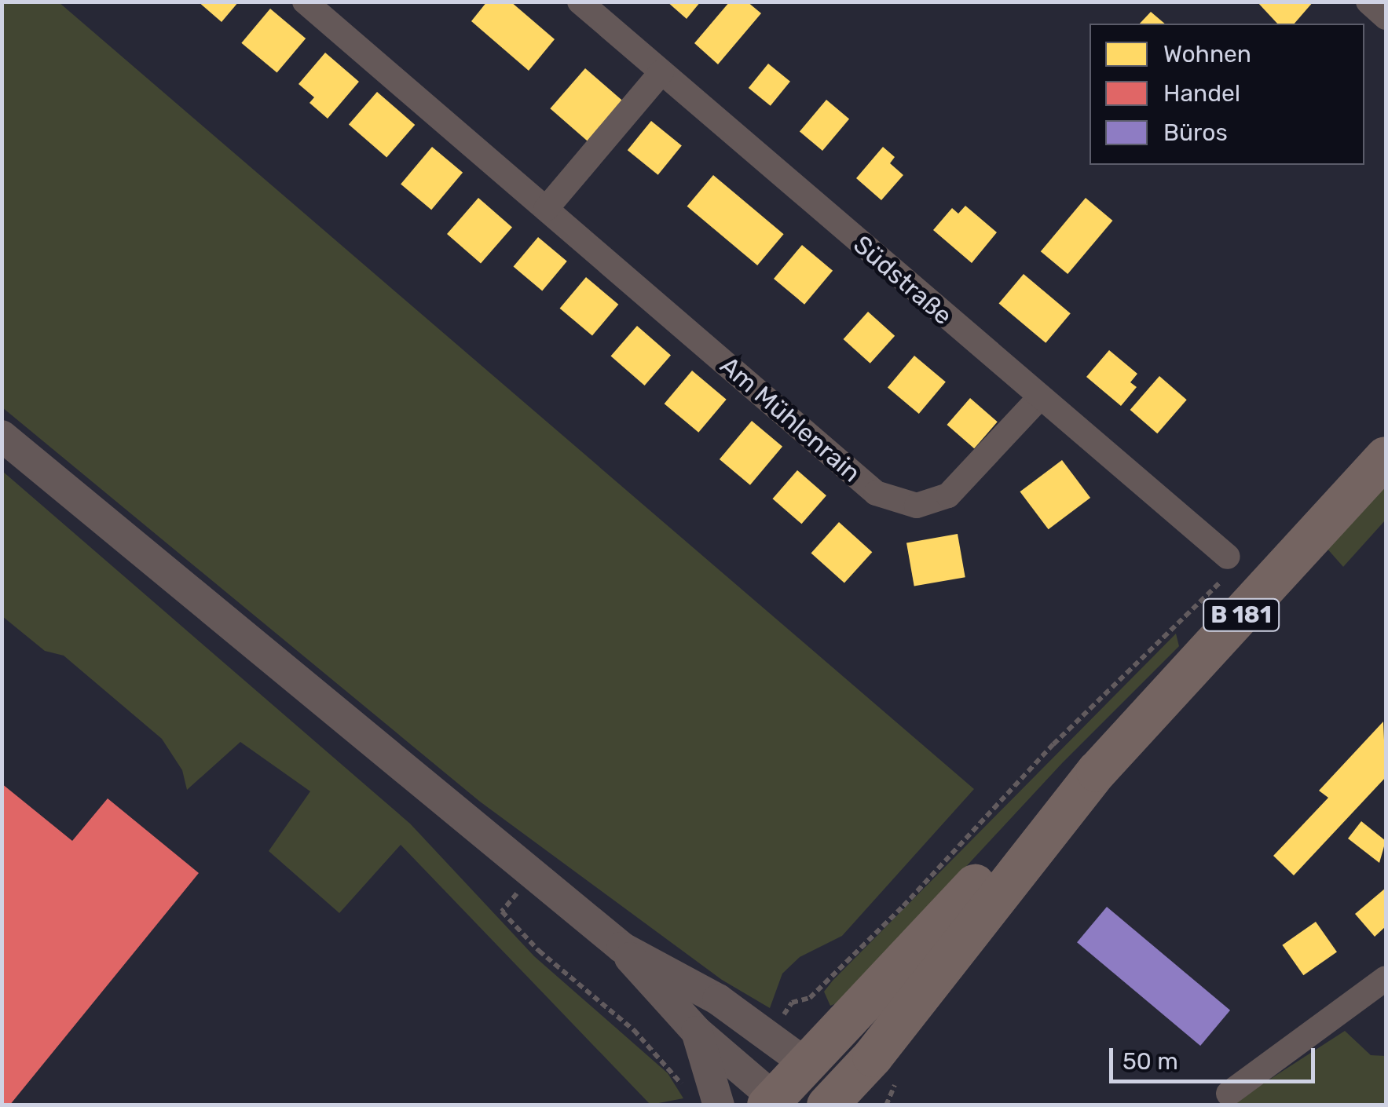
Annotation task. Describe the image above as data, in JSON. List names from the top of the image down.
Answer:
{
  "streets": {
    "main road": ["B 181"],
    "street": ["Südstraße", "Am Mühlenrain"]
  },
  "crossings": [
    ["Südstraße", "Am Mühlenrain"]
  ],
  "legend": ["Wohnen", "Handel", "Büros"],
  "scale_bar": "50 m"
}
